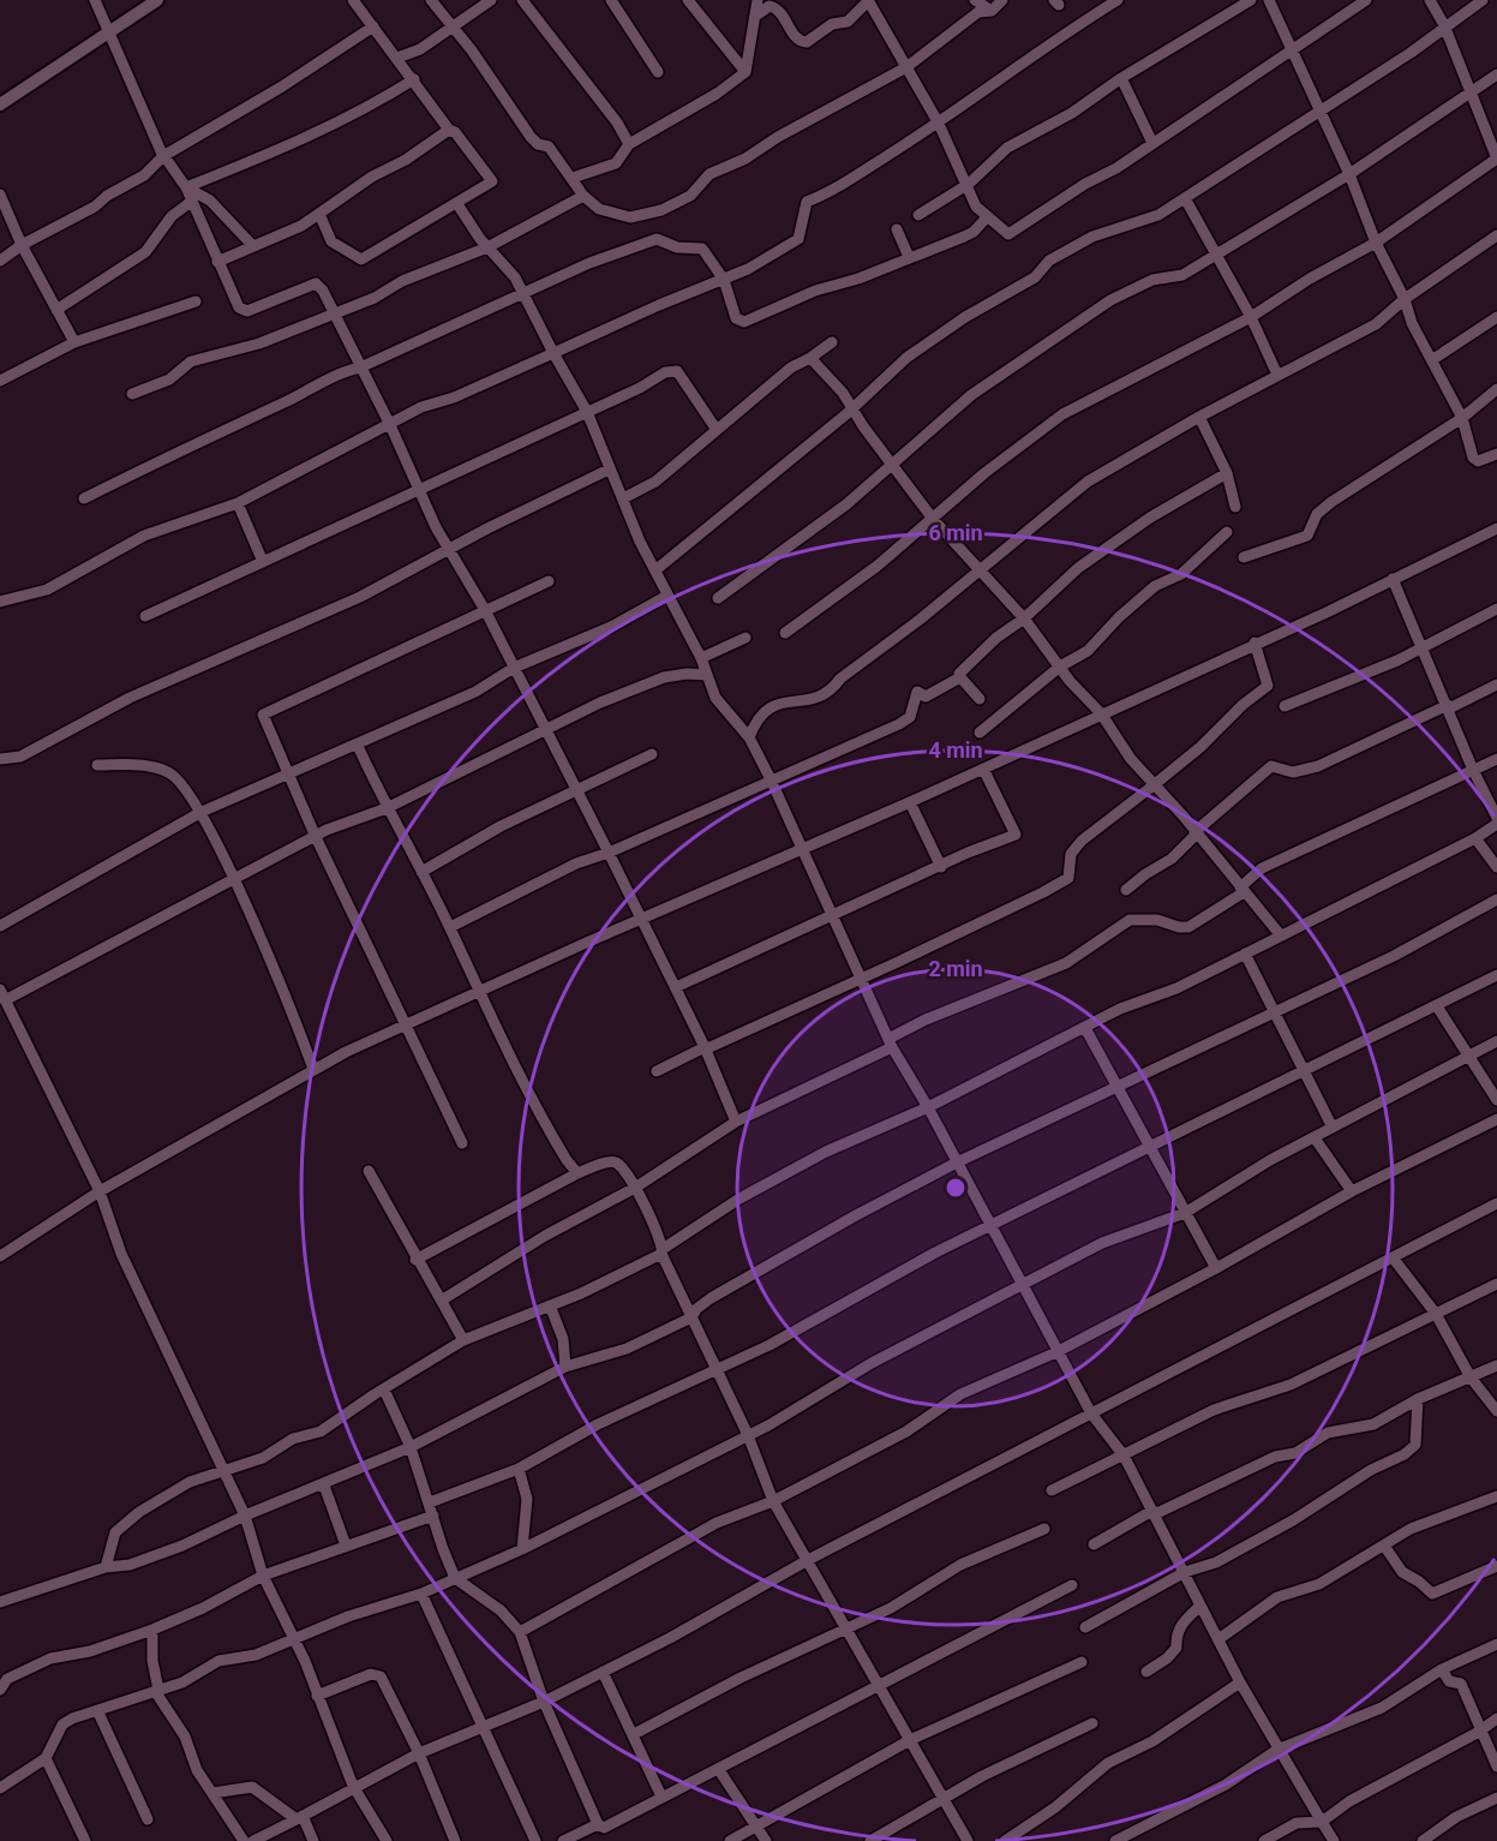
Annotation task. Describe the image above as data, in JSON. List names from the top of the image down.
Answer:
{
  "rings": ["6 min", "4 min", "2 min"]
}
